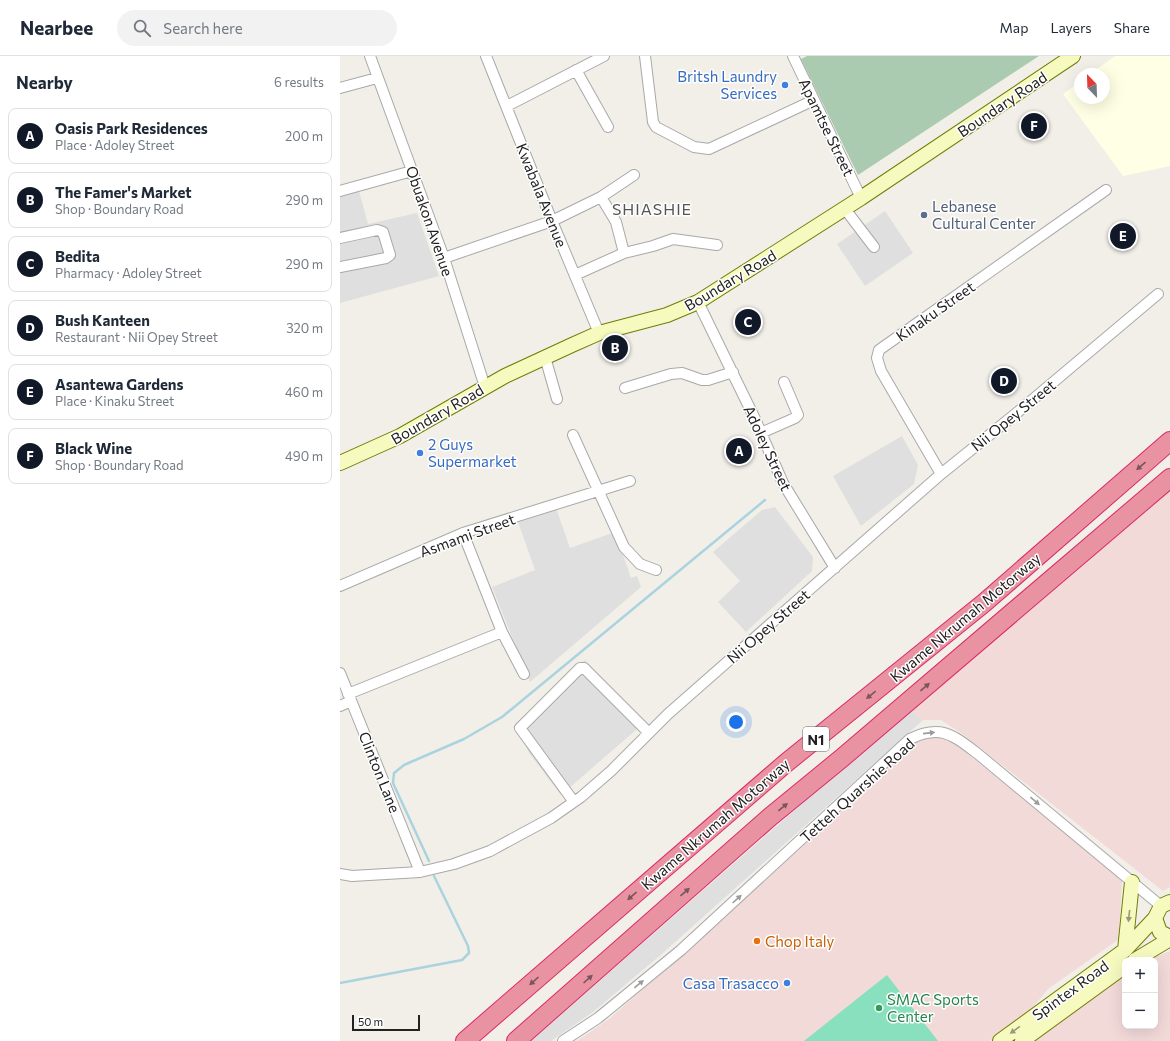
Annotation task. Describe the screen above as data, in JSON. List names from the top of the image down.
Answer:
{
  "streets": {
    "highway": ["Kwame Nkrumah Motorway", "N1"],
    "main road": ["Boundary Road", "Spintex Road"],
    "street": [
      "Apamtse Street",
      "Kwabala Avenue",
      "Obuakon Avenue",
      "Kinaku Street",
      "Nii Opey Street",
      "Adoley Street",
      "Asmami Street",
      "Clinton Lane",
      "Tetteh Quarshie Road"
    ]
  },
  "crossings": [
    ["Boundary Road", "Apamtse Street"],
    ["Boundary Road", "Kwabala Avenue"],
    ["Boundary Road", "Obuakon Avenue"],
    ["Boundary Road", "Adoley Street"],
    ["Kinaku Street", "Nii Opey Street"],
    ["Nii Opey Street", "Adoley Street"],
    ["Nii Opey Street", "Clinton Lane"],
    ["Tetteh Quarshie Road", "Spintex Road"]
  ],
  "one_way": ["Tetteh Quarshie Road"],
  "districts": ["SHIASHIE"],
  "places": [
    "Britsh Laundry Services",
    "Lebanese Cultural Center",
    "2 Guys Supermarket",
    "Chop Italy",
    "Casa Trasacco",
    "SMAC Sports Center"
  ],
  "scale_bar": "50 m",
  "north": "top left",
  "page": {
    "header": "Nearbee",
    "search": "Search here",
    "nav": ["Map", "Layers", "Share"],
    "heading": ["Nearby", "6 results"],
    "list": [
      {
        "mark": "A",
        "name": "Oasis Park Residences",
        "note": "Place · Adoley Street",
        "value": "200 m"
      },
      {
        "mark": "B",
        "name": "The Famer's Market",
        "note": "Shop · Boundary Road",
        "value": "290 m"
      },
      {
        "mark": "C",
        "name": "Bedita",
        "note": "Pharmacy · Adoley Street",
        "value": "290 m"
      },
      {
        "mark": "D",
        "name": "Bush Kanteen",
        "note": "Restaurant · Nii Opey Street",
        "value": "320 m"
      },
      {
        "mark": "E",
        "name": "Asantewa Gardens",
        "note": "Place · Kinaku Street",
        "value": "460 m"
      },
      {
        "mark": "F",
        "name": "Black Wine",
        "note": "Shop · Boundary Road",
        "value": "490 m"
      }
    ],
    "pins": [
      "F",
      "E",
      "C",
      "B",
      "D",
      "A"
    ],
    "map_buttons": ["+", "−"],
    "scale": "50 m"
  }
}
